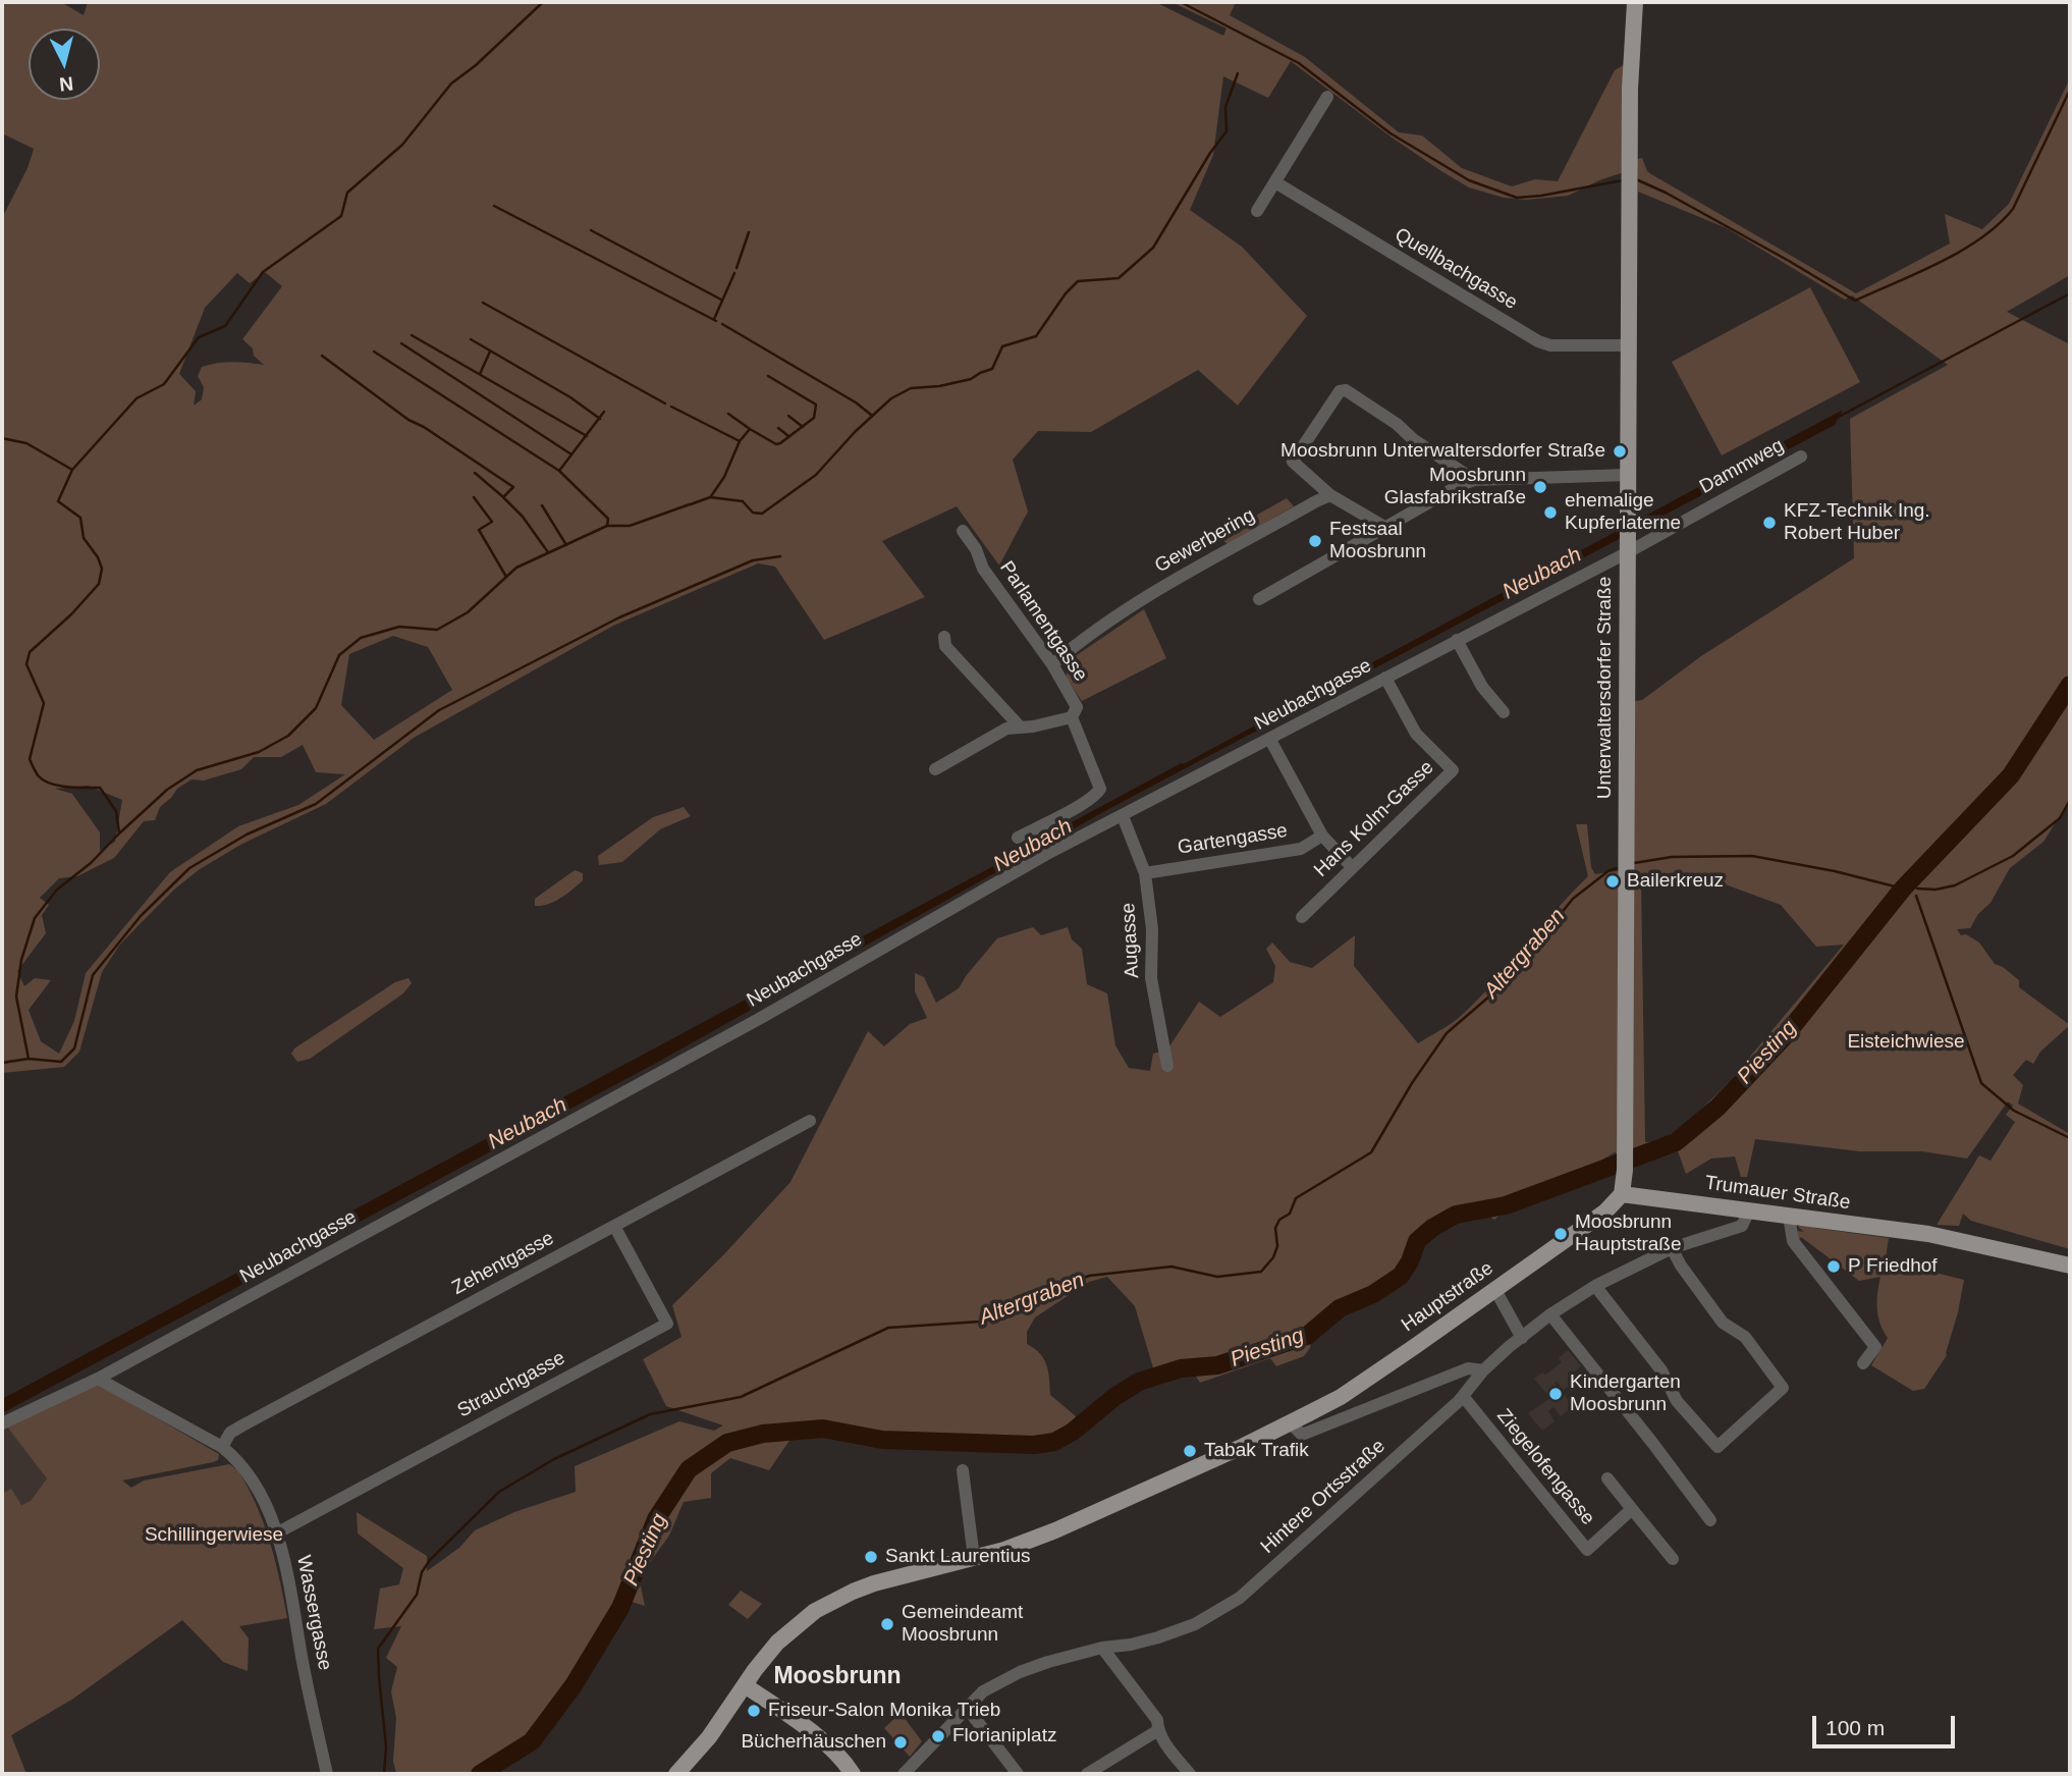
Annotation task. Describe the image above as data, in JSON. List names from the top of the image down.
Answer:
{
  "streets": {
    "main road": ["Unterwaltersdorfer Straße", "Trumauer Straße", "Hauptstraße"],
    "street": [
      "Quellbachgasse",
      "Dammweg",
      "Gewerbering",
      "Parlamentgasse",
      "Neubachgasse",
      "Hans Kolm-Gasse",
      "Gartengasse",
      "Augasse",
      "Zehentgasse",
      "Strauchgasse",
      "Ziegelofengasse",
      "Hintere Ortsstraße",
      "Wassergasse"
    ]
  },
  "crossings": [
    ["Quellbachgasse", "Unterwaltersdorfer Straße"],
    ["Dammweg", "Unterwaltersdorfer Straße"],
    ["Dammweg", "Neubachgasse"],
    ["Gewerbering", "Parlamentgasse"],
    ["Unterwaltersdorfer Straße", "Neubachgasse"],
    ["Unterwaltersdorfer Straße", "Trumauer Straße"],
    ["Unterwaltersdorfer Straße", "Hauptstraße"],
    ["Neubachgasse", "Hans Kolm-Gasse"],
    ["Neubachgasse", "Augasse"],
    ["Neubachgasse", "Wassergasse"],
    ["Gartengasse", "Augasse"],
    ["Trumauer Straße", "Hauptstraße"],
    ["Trumauer Straße", "Hintere Ortsstraße"],
    ["Zehentgasse", "Strauchgasse"],
    ["Zehentgasse", "Wassergasse"],
    ["Strauchgasse", "Wassergasse"],
    ["Ziegelofengasse", "Hintere Ortsstraße"]
  ],
  "districts": ["Moosbrunn"],
  "water": ["Neubach", "Altergraben", "Piesting"],
  "parks": ["Eisteichwiese", "Schillingerwiese"],
  "places": [
    "Moosbrunn Unterwaltersdorfer Straße",
    "Moosbrunn Glasfabrikstraße",
    "ehemalige Kupferlaterne",
    "KFZ-Technik Ing. Robert Huber",
    "Festsaal Moosbrunn",
    "Bailerkreuz",
    "Moosbrunn Hauptstraße",
    "P Friedhof",
    "Kindergarten Moosbrunn",
    "Tabak Trafik",
    "Sankt Laurentius",
    "Gemeindeamt Moosbrunn",
    "Friseur-Salon Monika Trieb",
    "Florianiplatz",
    "Bücherhäuschen"
  ],
  "scale_bar": "100 m",
  "north": "bottom"
}
